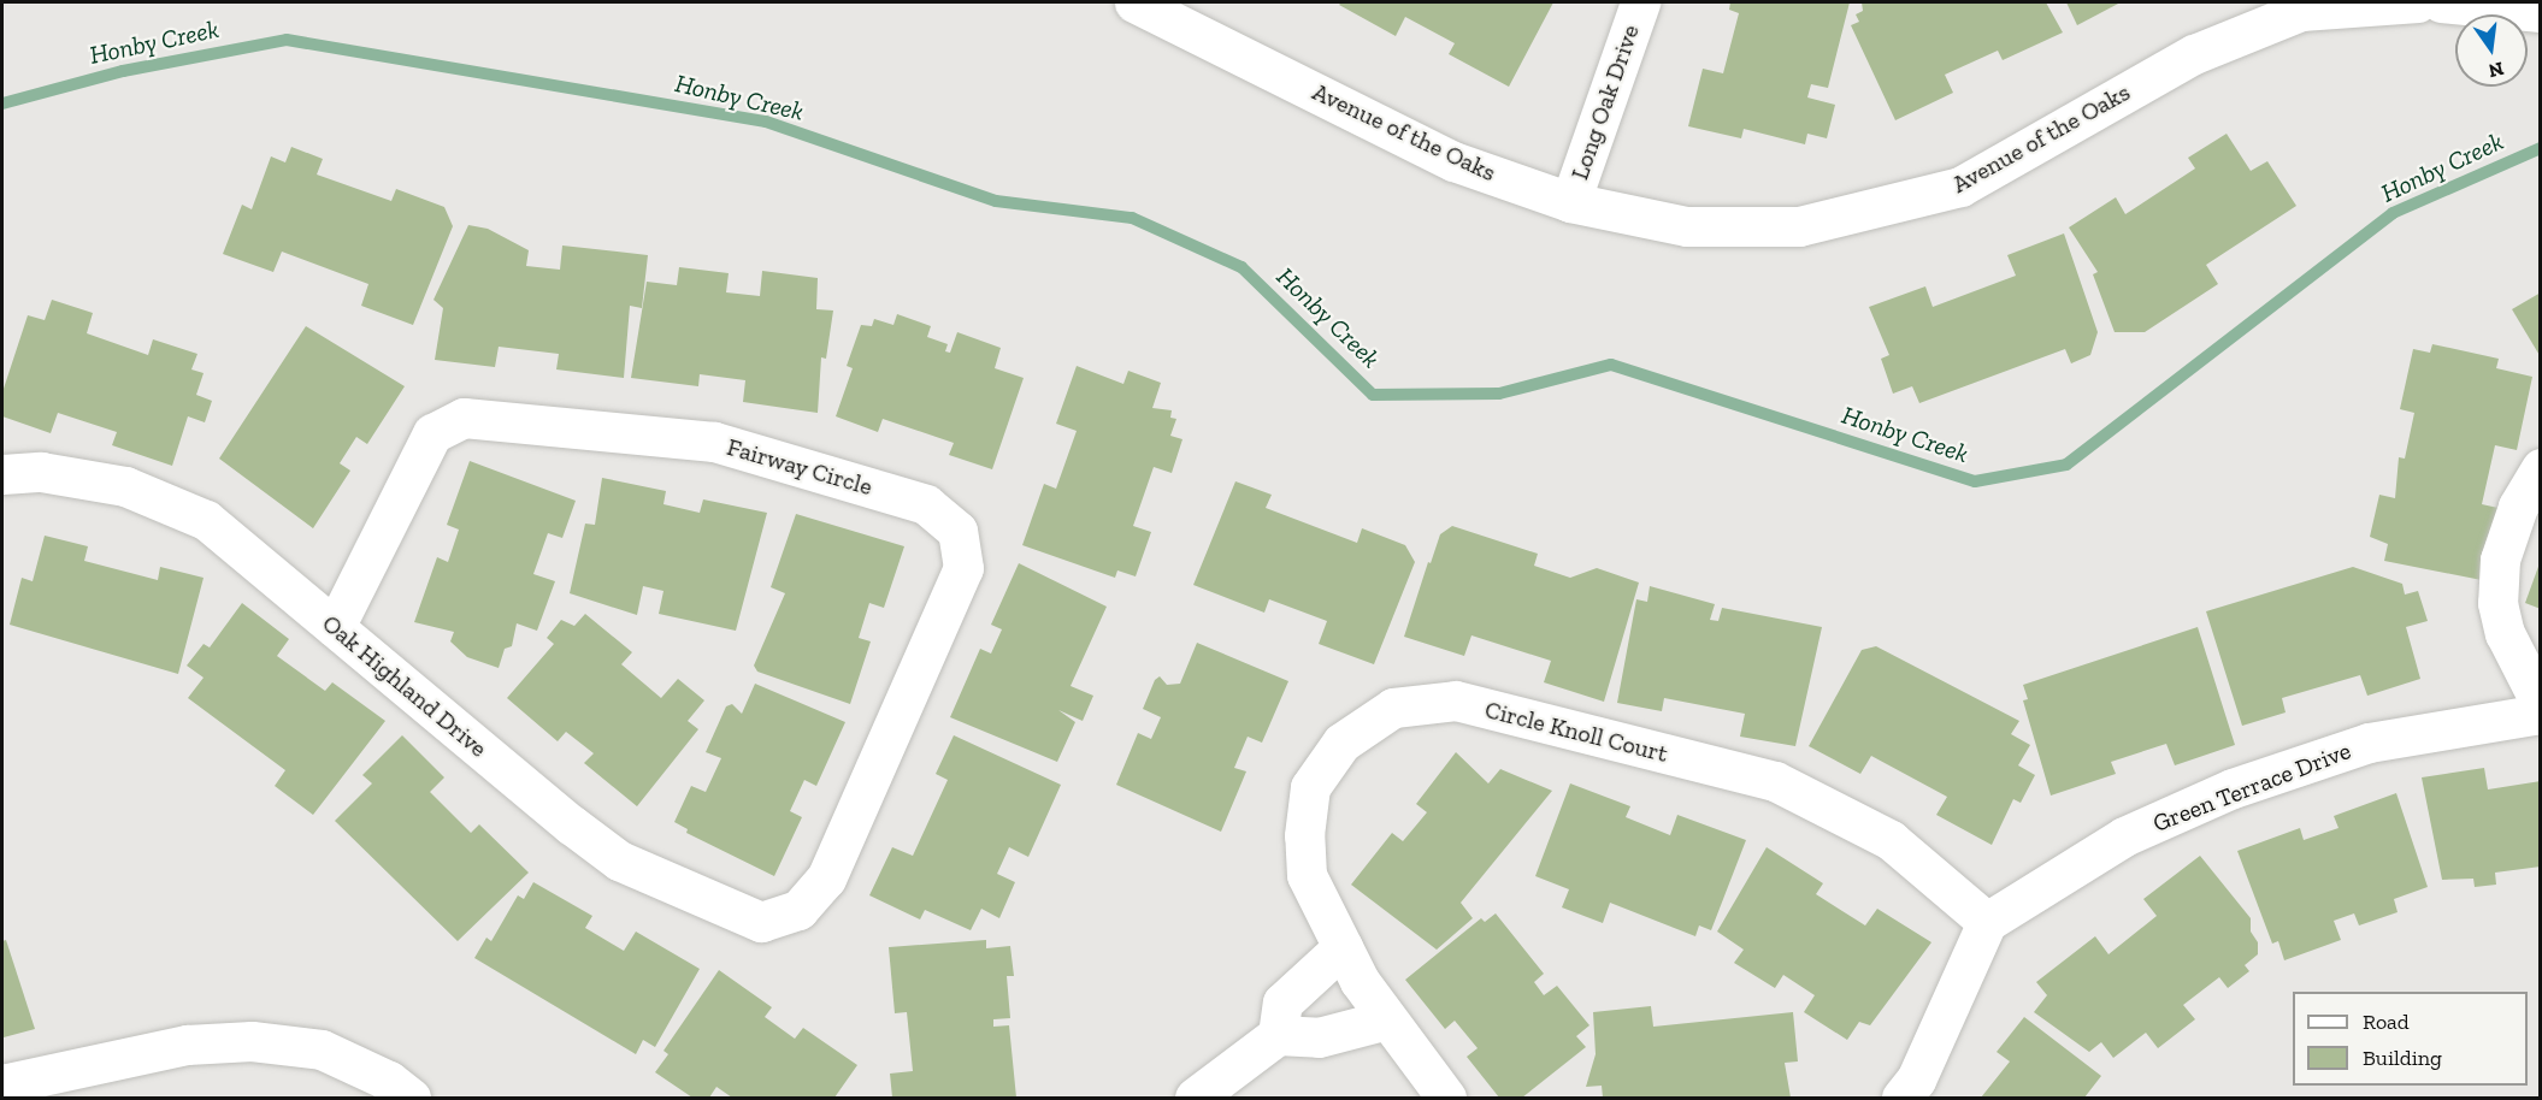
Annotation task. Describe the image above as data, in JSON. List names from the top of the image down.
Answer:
{
  "streets": {
    "street": [
      "Long Oak Drive",
      "Avenue of the Oaks",
      "Fairway Circle",
      "Oak Highland Drive",
      "Circle Knoll Court",
      "Green Terrace Drive"
    ]
  },
  "crossings": [
    ["Long Oak Drive", "Avenue of the Oaks"],
    ["Fairway Circle", "Oak Highland Drive"],
    ["Circle Knoll Court", "Green Terrace Drive"]
  ],
  "water": ["Honby Creek"],
  "legend": ["Road", "Building"],
  "north": "bottom"
}
